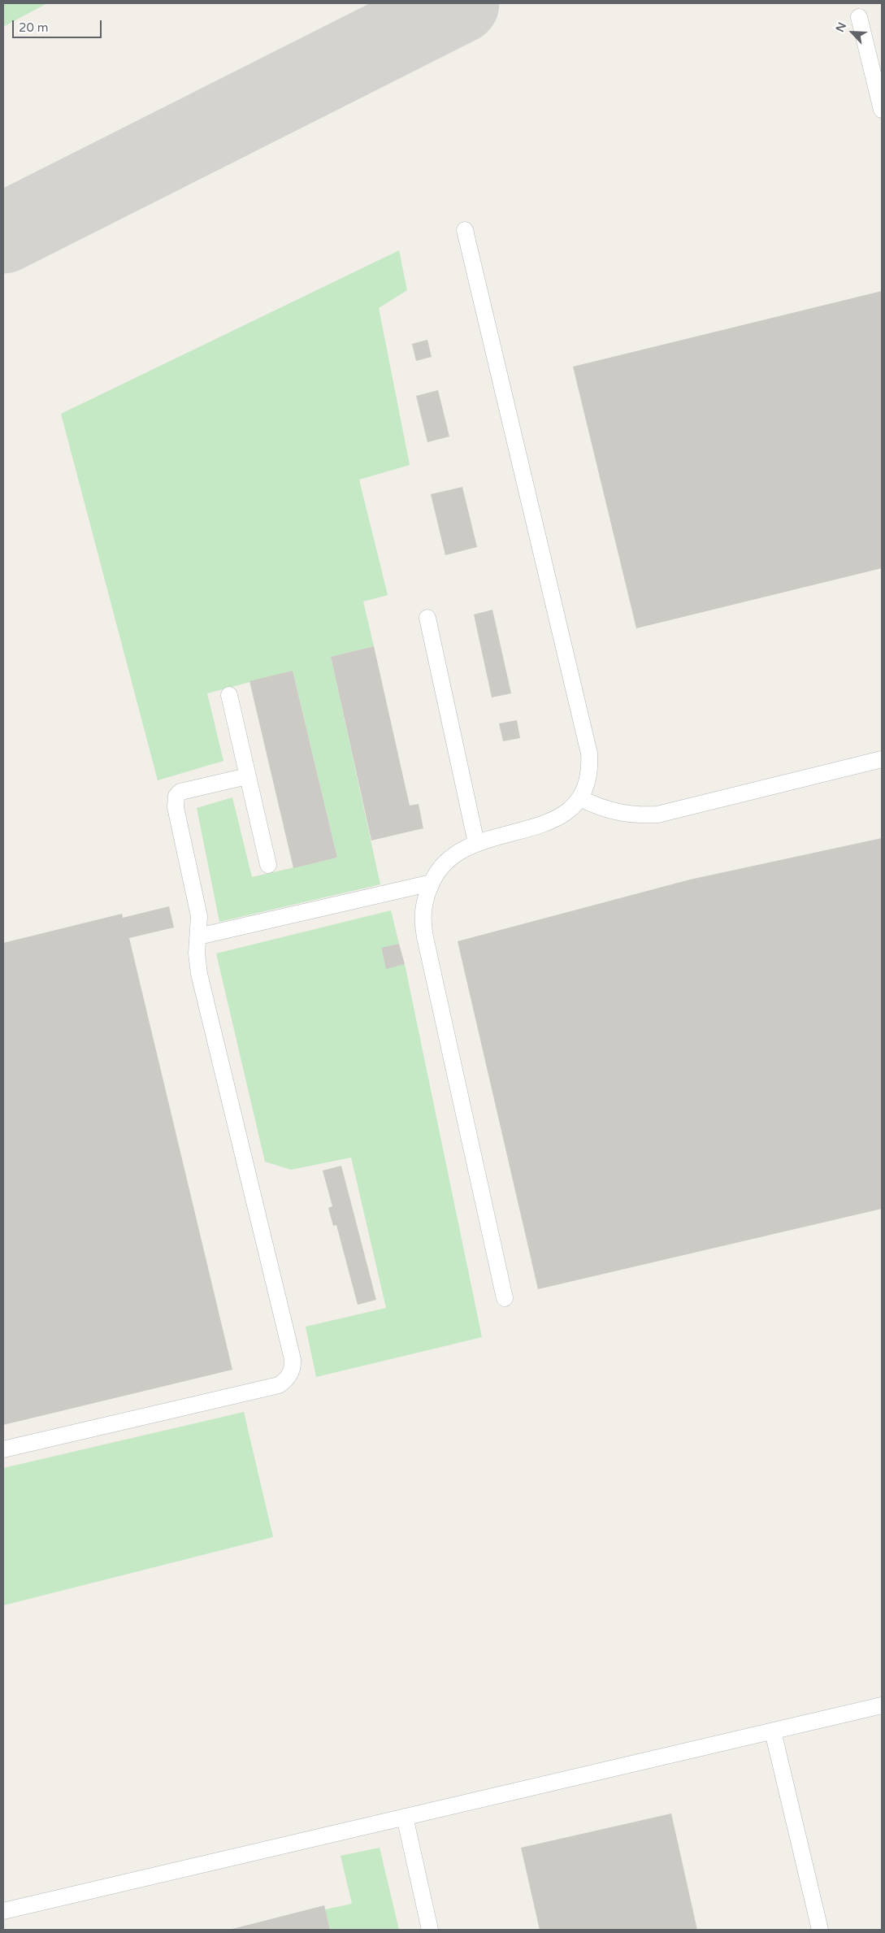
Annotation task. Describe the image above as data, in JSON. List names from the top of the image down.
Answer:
{
  "scale_bar": "20 m",
  "north": "top left"
}
